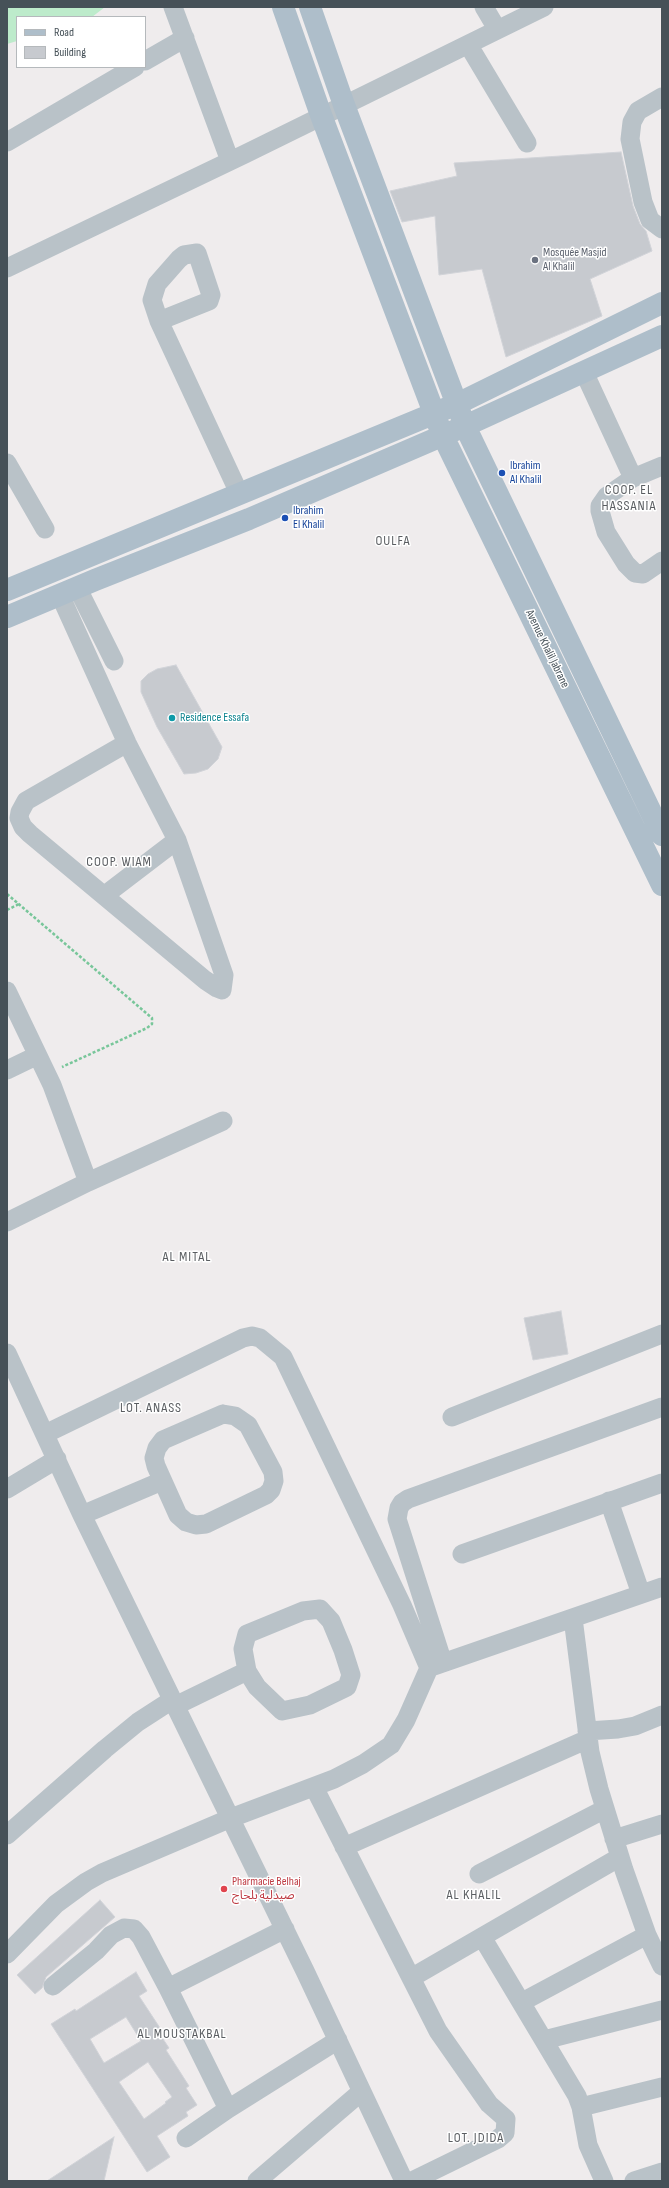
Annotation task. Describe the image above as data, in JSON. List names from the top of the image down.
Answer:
{
  "streets": {
    "main road": ["Avenue Khalil Jabrane"]
  },
  "districts": [
    "COOP. EL HASSANIA",
    "OULFA",
    "COOP. WIAM",
    "AL MITAL",
    "LOT. ANASS",
    "AL KHALIL",
    "AL MOUSTAKBAL",
    "LOT. JDIDA"
  ],
  "places": [
    "Mosquée Masjid Al Khalil",
    "Ibrahim Al Khalil",
    "Ibrahim El Khalil",
    "Residence Essafa",
    "Pharmacie Belhaj صيدلية بلحاج"
  ],
  "legend": ["Road", "Building"]
}
